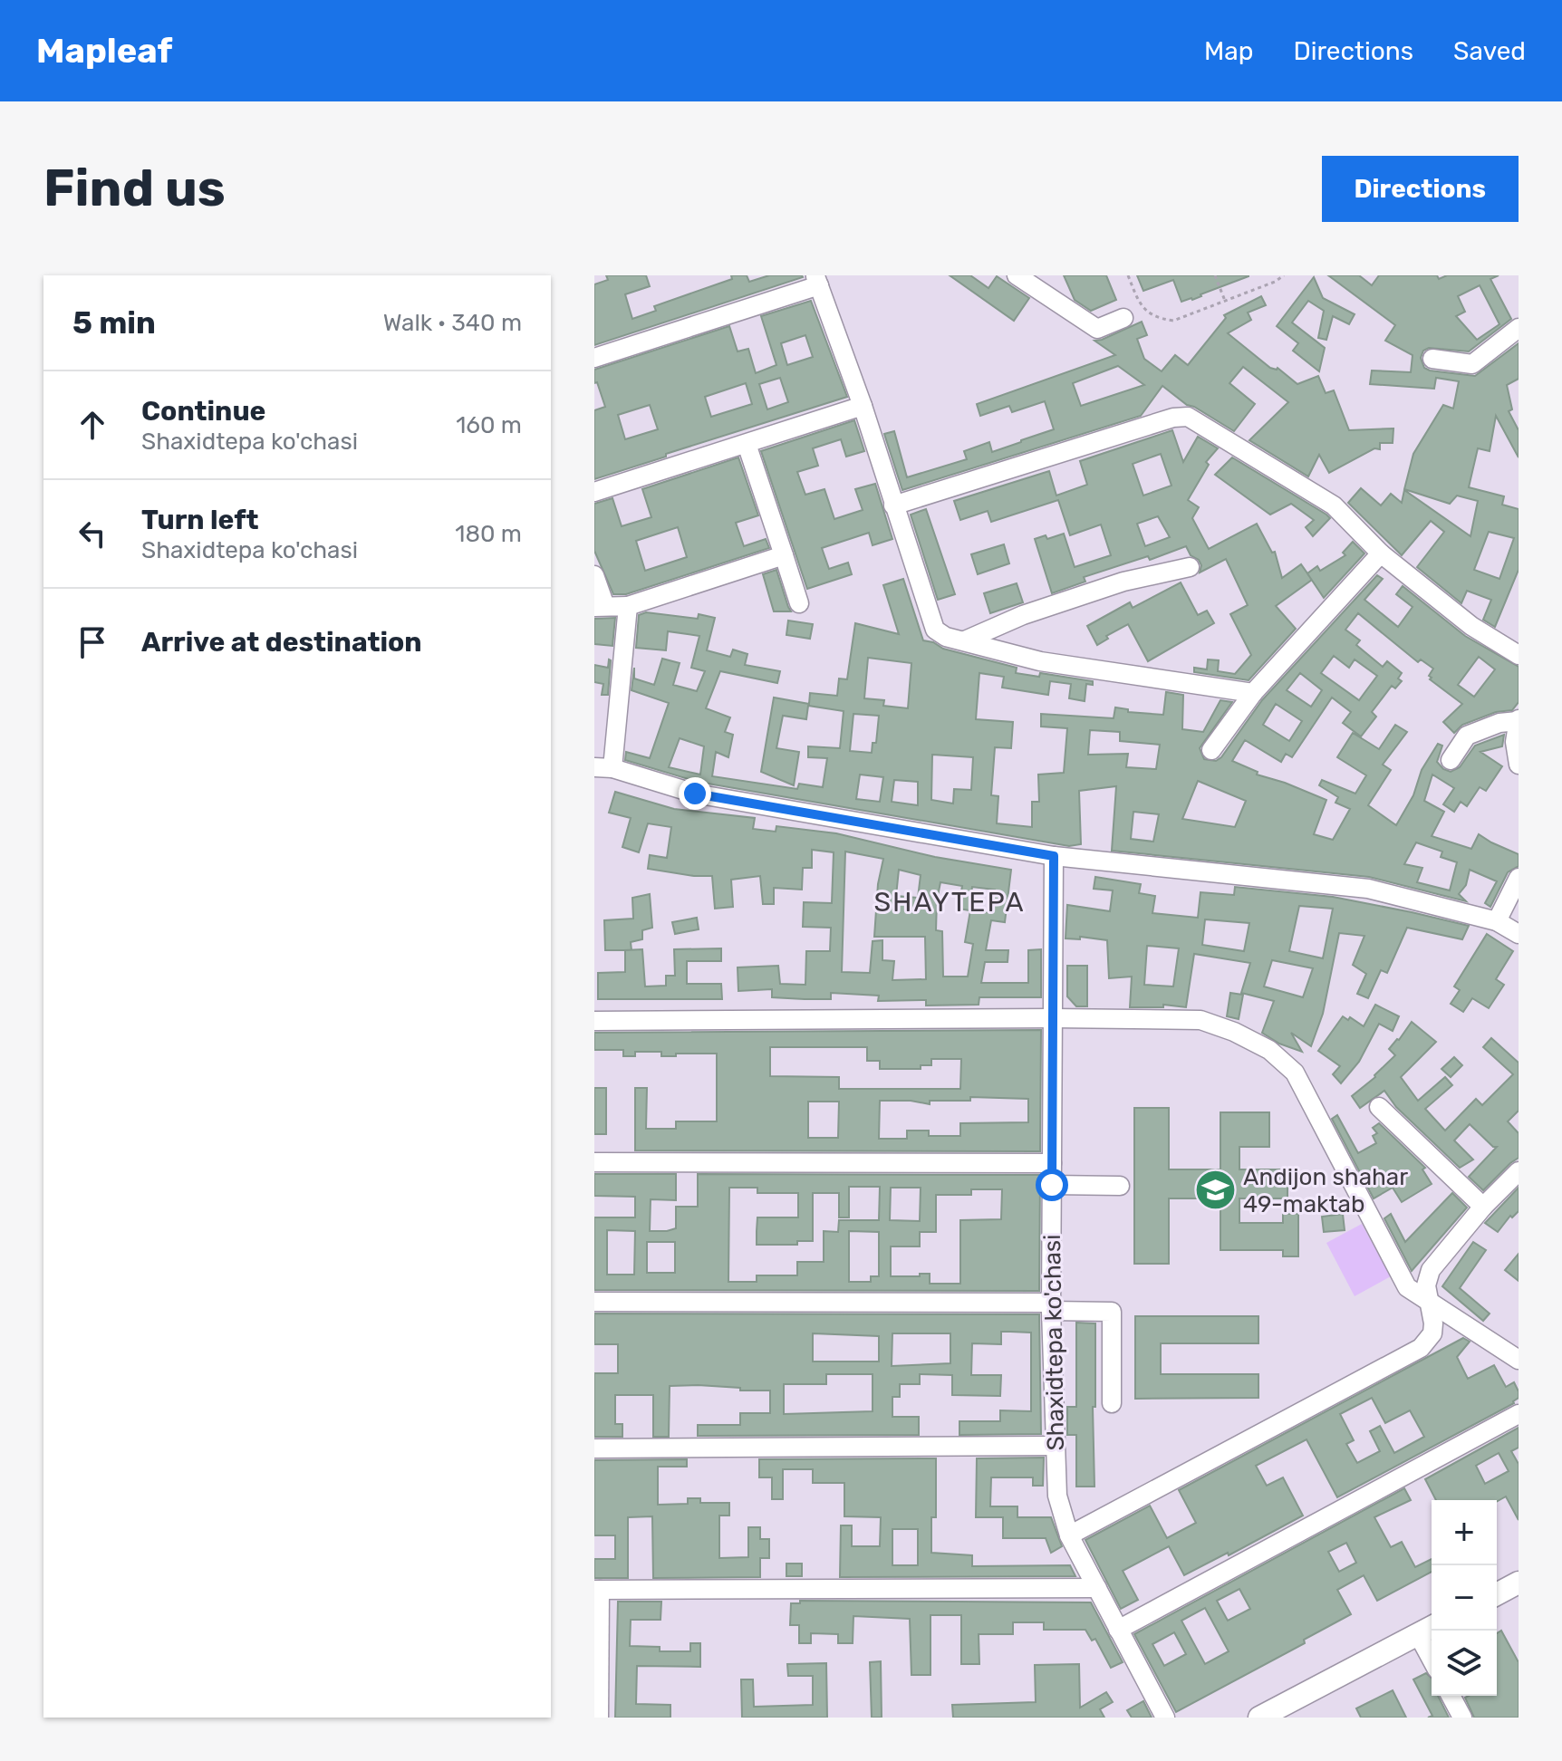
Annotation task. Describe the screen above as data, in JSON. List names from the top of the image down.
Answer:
{
  "streets": {
    "street": ["Shaxidtepa ko'chasi"]
  },
  "districts": ["SHAYTEPA"],
  "places": {
    "school or university": ["Andijon shahar 49-maktab"]
  },
  "page": {
    "header": "Mapleaf",
    "nav": ["Map", "Directions", "Saved"],
    "buttons": "Directions",
    "title": "Find us",
    "heading": ["5 min", "Walk · 340 m"],
    "list": [
      ["Continue", "Shaxidtepa ko'chasi", "160 m"],
      ["Turn left", "Shaxidtepa ko'chasi", "180 m"],
      "Arrive at destination"
    ],
    "map_buttons": ["+", "−"]
  }
}
